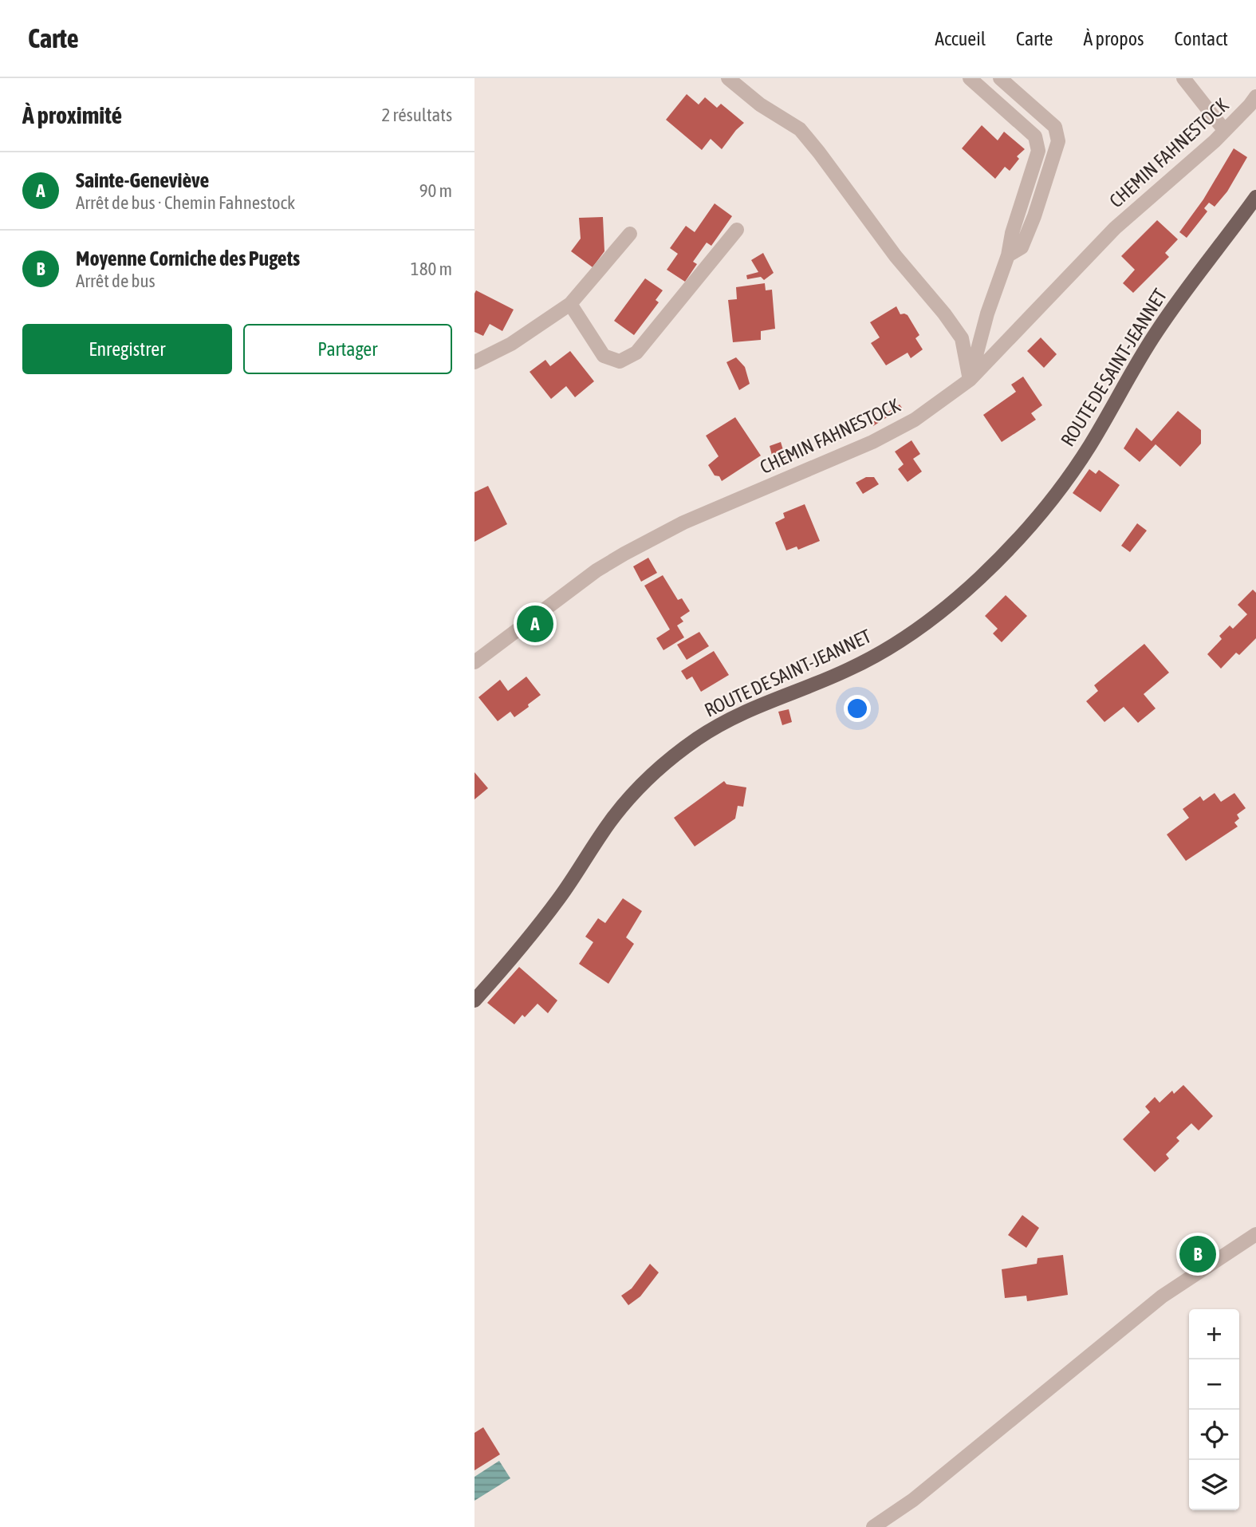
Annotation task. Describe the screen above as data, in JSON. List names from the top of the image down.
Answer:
{
  "streets": {
    "main road": ["ROUTE DE SAINT-JEANNET"],
    "street": ["CHEMIN FAHNESTOCK"]
  },
  "page": {
    "header": "Carte",
    "nav": [
      "Accueil",
      "Carte",
      "À propos",
      "Contact"
    ],
    "heading": ["À proximité", "2 résultats"],
    "list": [
      {
        "mark": "A",
        "name": "Sainte-Geneviève",
        "note": "Arrêt de bus · Chemin Fahnestock",
        "value": "90 m"
      },
      {
        "mark": "B",
        "name": "Moyenne Corniche des Pugets",
        "note": "Arrêt de bus",
        "value": "180 m"
      }
    ],
    "buttons": ["Enregistrer", "Partager"],
    "pins": ["A", "B"],
    "map_buttons": ["+", "−"]
  }
}
